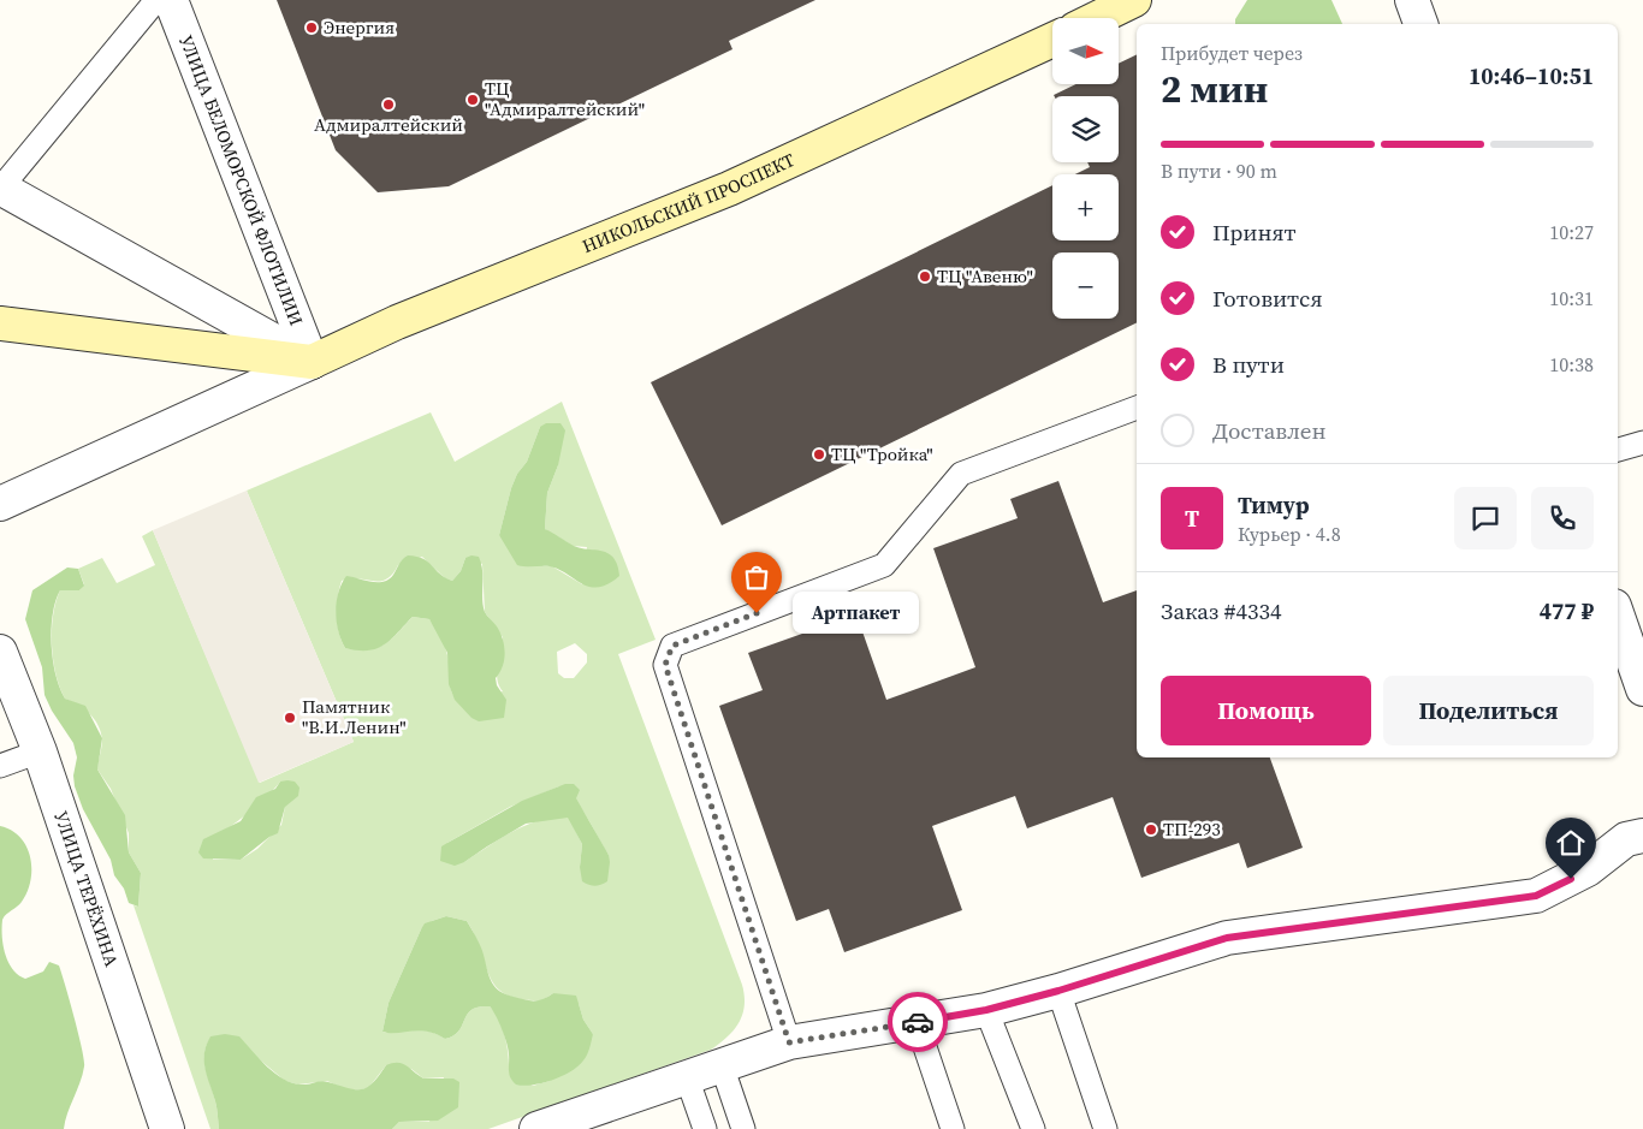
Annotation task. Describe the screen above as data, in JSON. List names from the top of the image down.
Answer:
{
  "streets": {
    "main road": ["НИКОЛЬСКИЙ ПРОСПЕКТ"],
    "street": ["УЛИЦА БЕЛОМОРСКОЙ ФЛОТИЛИИ", "УЛИЦА ТЕРЁХИНА"]
  },
  "crossings": [
    ["УЛИЦА БЕЛОМОРСКОЙ ФЛОТИЛИИ", "НИКОЛЬСКИЙ ПРОСПЕКТ"]
  ],
  "places": [
    "Энергия",
    "ТЦ \"Адмиралтейский\"",
    "Адмиралтейский",
    "ТЦ \"Авеню\"",
    "ТЦ \"Тройка\"",
    "Артпакет",
    "Памятник \"В.И.Ленин\"",
    "ТП-293"
  ],
  "north": "right",
  "page": {
    "map_buttons": ["+", "−"],
    "heading": ["2 мин", "Прибудет через", "10:46–10:51"],
    "panel": [
      "Тимур",
      "Курьер · 4.8",
      "Заказ #4334",
      "477 ₽"
    ],
    "bar": "В пути · 90 m",
    "list": [
      ["Принят", "10:27"],
      ["Готовится", "10:31"],
      ["В пути", "10:38"],
      "Доставлен"
    ],
    "round": "Т",
    "bubble": "Артпакет",
    "buttons": ["Помощь", "Поделиться"]
  }
}
